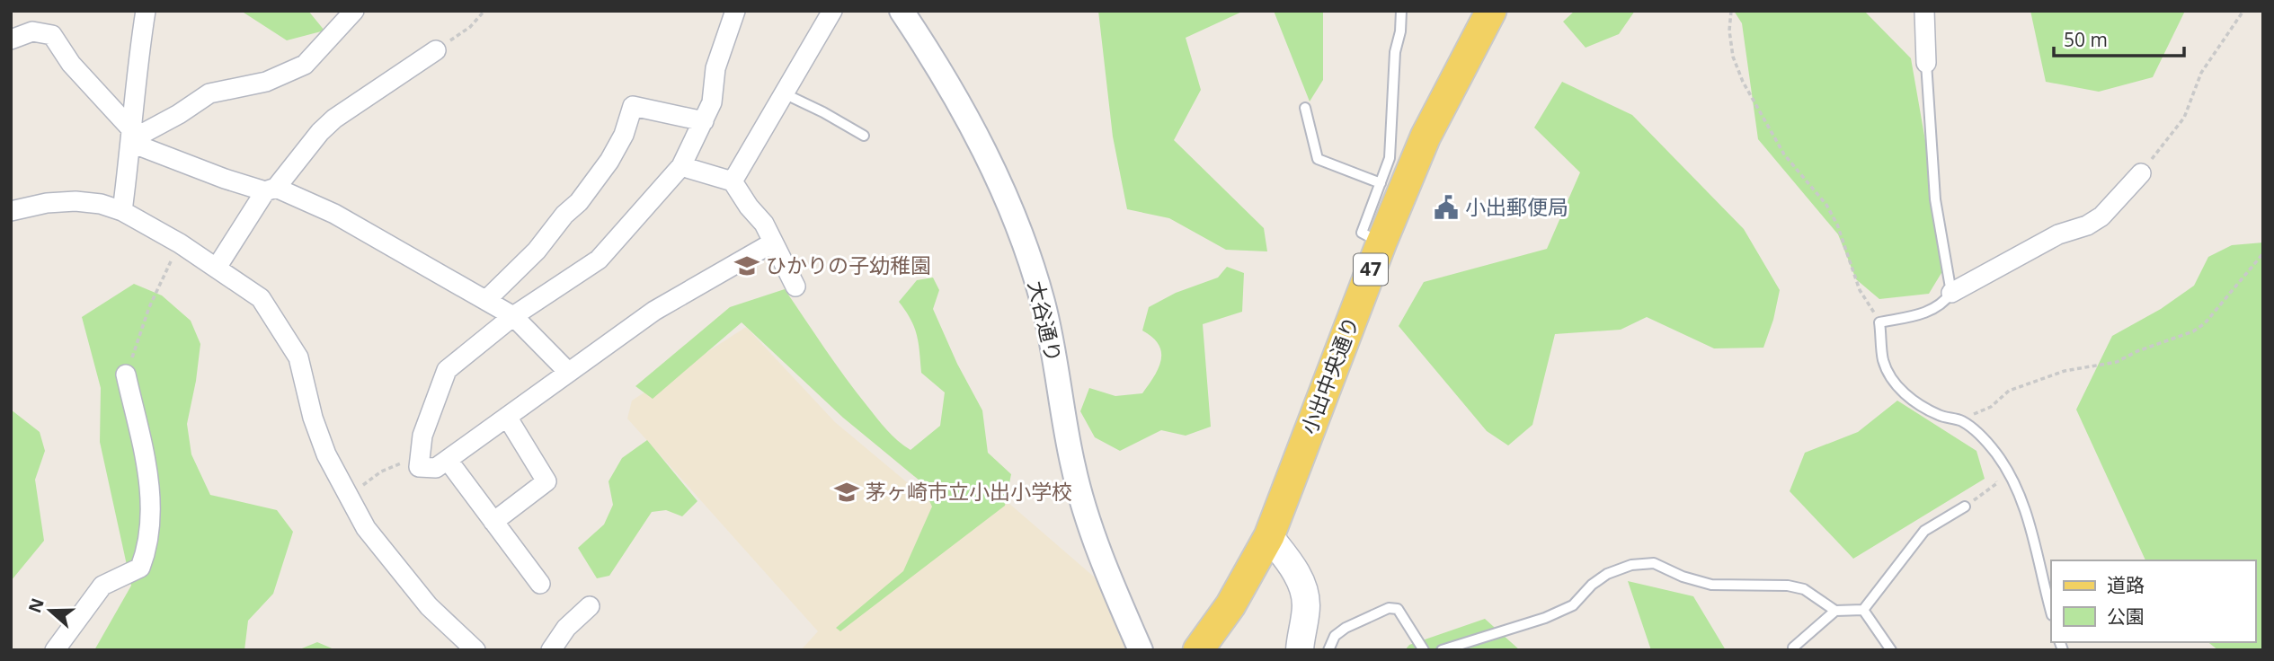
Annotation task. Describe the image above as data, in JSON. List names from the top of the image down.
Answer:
{
  "streets": {
    "main road": ["47", "小出中央通り"],
    "street": ["大谷通り"]
  },
  "crossings": [
    ["47", "小出中央通り"]
  ],
  "places": {
    "public building": ["小出郵便局"],
    "school or university": ["ひかりの子幼稚園", "茅ヶ崎市立小出小学校"]
  },
  "legend": ["道路", "公園"],
  "scale_bar": "50 m",
  "north": "left"
}
